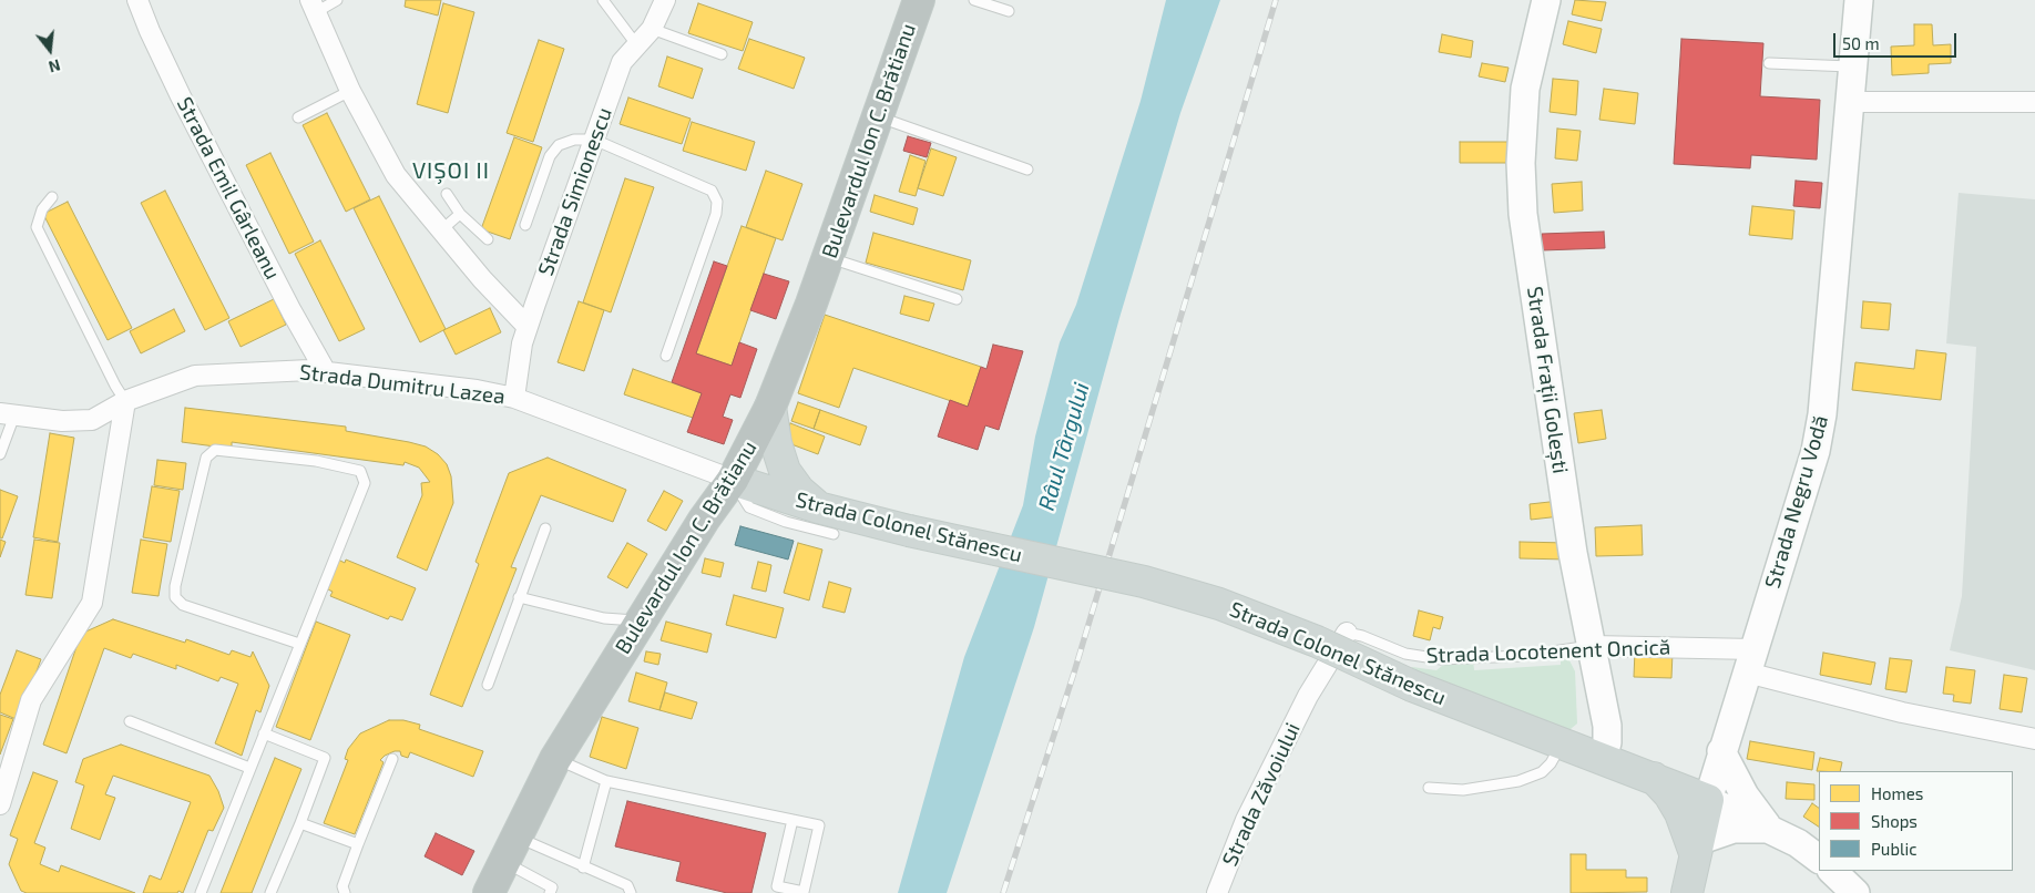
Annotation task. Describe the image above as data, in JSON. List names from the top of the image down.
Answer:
{
  "streets": {
    "highway": ["Bulevardul Ion C. Brătianu"],
    "main road": ["Strada Frații Golești", "Strada Negru Vodă", "Strada Colonel Stănescu"],
    "street": [
      "Strada Emil Gârleanu",
      "Strada Simionescu",
      "Strada Dumitru Lazea",
      "Strada Locotenent Oncică",
      "Strada Zăvoiului"
    ]
  },
  "crossings": [
    ["Bulevardul Ion C. Brătianu", "Strada Dumitru Lazea"],
    ["Bulevardul Ion C. Brătianu", "Strada Colonel Stănescu"],
    ["Strada Emil Gârleanu", "Strada Dumitru Lazea"],
    ["Strada Simionescu", "Strada Dumitru Lazea"],
    ["Strada Frații Golești", "Strada Colonel Stănescu"],
    ["Strada Frații Golești", "Strada Locotenent Oncică"],
    ["Strada Dumitru Lazea", "Strada Colonel Stănescu"],
    ["Strada Negru Vodă", "Strada Colonel Stănescu"],
    ["Strada Negru Vodă", "Strada Locotenent Oncică"],
    ["Strada Locotenent Oncică", "Strada Zăvoiului"]
  ],
  "districts": ["VIŞOI II"],
  "water": ["Râul Târgului"],
  "legend": ["Homes", "Shops", "Public"],
  "scale_bar": "50 m",
  "north": "bottom"
}
